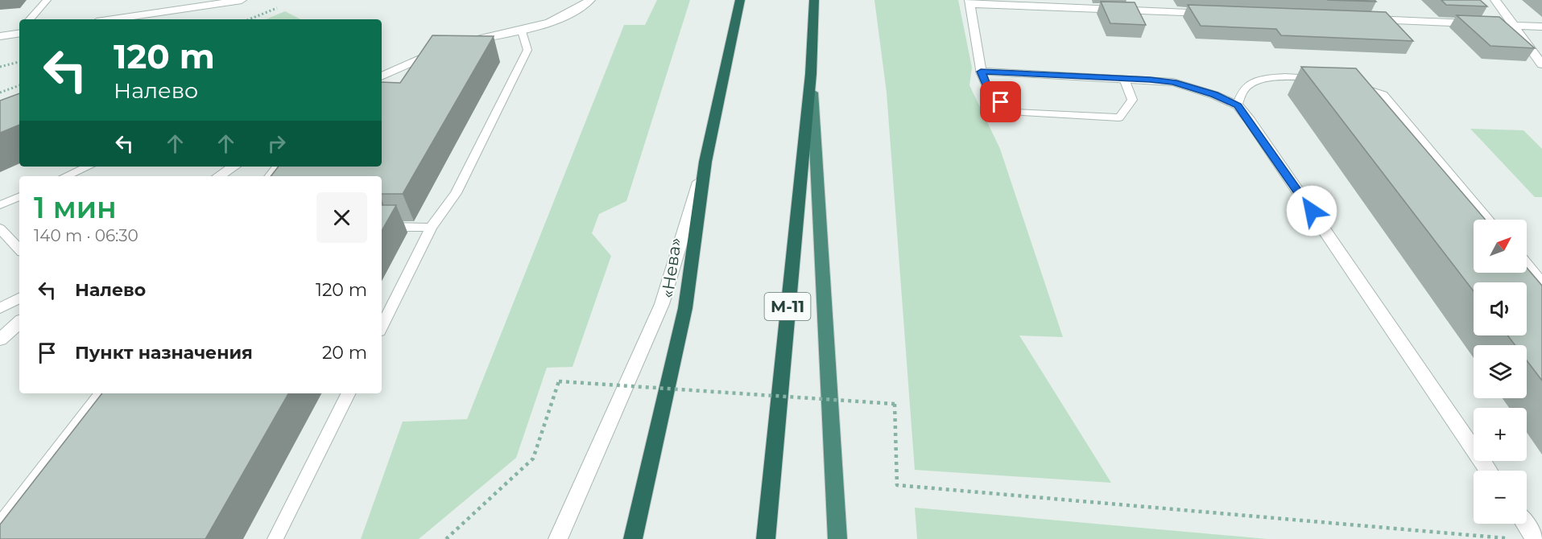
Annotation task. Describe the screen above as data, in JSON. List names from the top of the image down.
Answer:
{
  "streets": {
    "highway": ["«Нева»", "М-11"]
  },
  "north": "top right",
  "page": {
    "turn": ["120 m", "Налево"],
    "heading": ["1 мин", "140 m · 06:30"],
    "map_buttons": ["+", "−"],
    "list": [
      {
        "name": "Налево",
        "value": "120 m"
      },
      {
        "name": "Пункт назначения",
        "value": "20 m"
      }
    ]
  }
}
